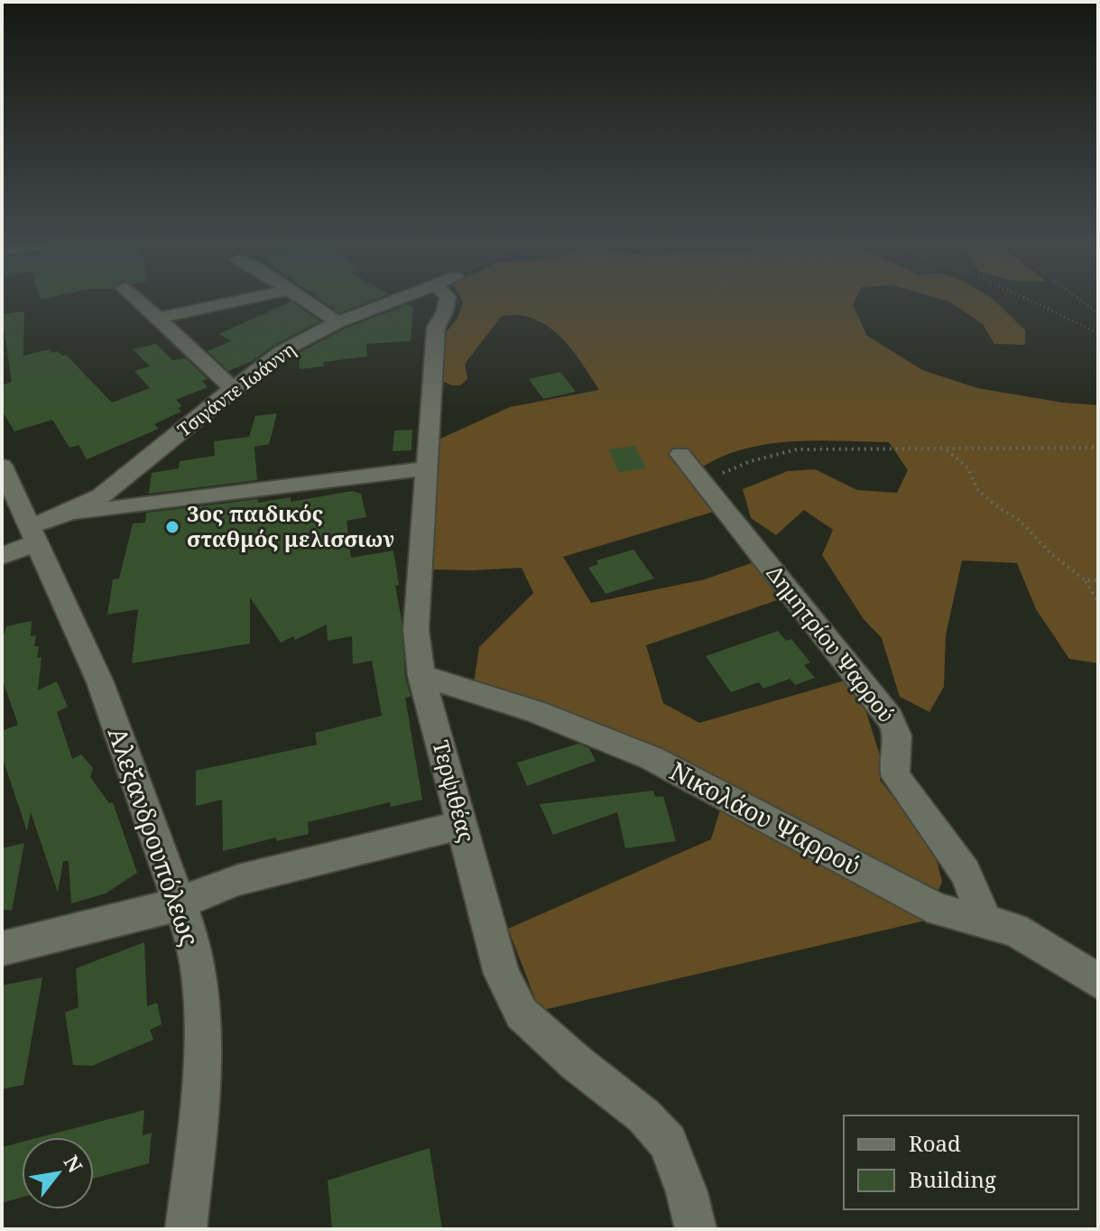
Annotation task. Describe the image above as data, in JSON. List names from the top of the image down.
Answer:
{
  "streets": {
    "street": [
      "Τσιγάντε Ιωάννη",
      "Δημητρίου Ψαρρού",
      "Τερψιθέας",
      "Νικολάου Ψαρρού",
      "Αλεξανδρουπόλεως"
    ]
  },
  "crossings": [
    ["Τσιγάντε Ιωάννη", "Αλεξανδρουπόλεως"],
    ["Δημητρίου Ψαρρού", "Νικολάου Ψαρρού"],
    ["Τερψιθέας", "Νικολάου Ψαρρού"]
  ],
  "places": ["3ος παιδικός σταθμός μελισσιων"],
  "legend": ["Road", "Building"],
  "north": "top right"
}
